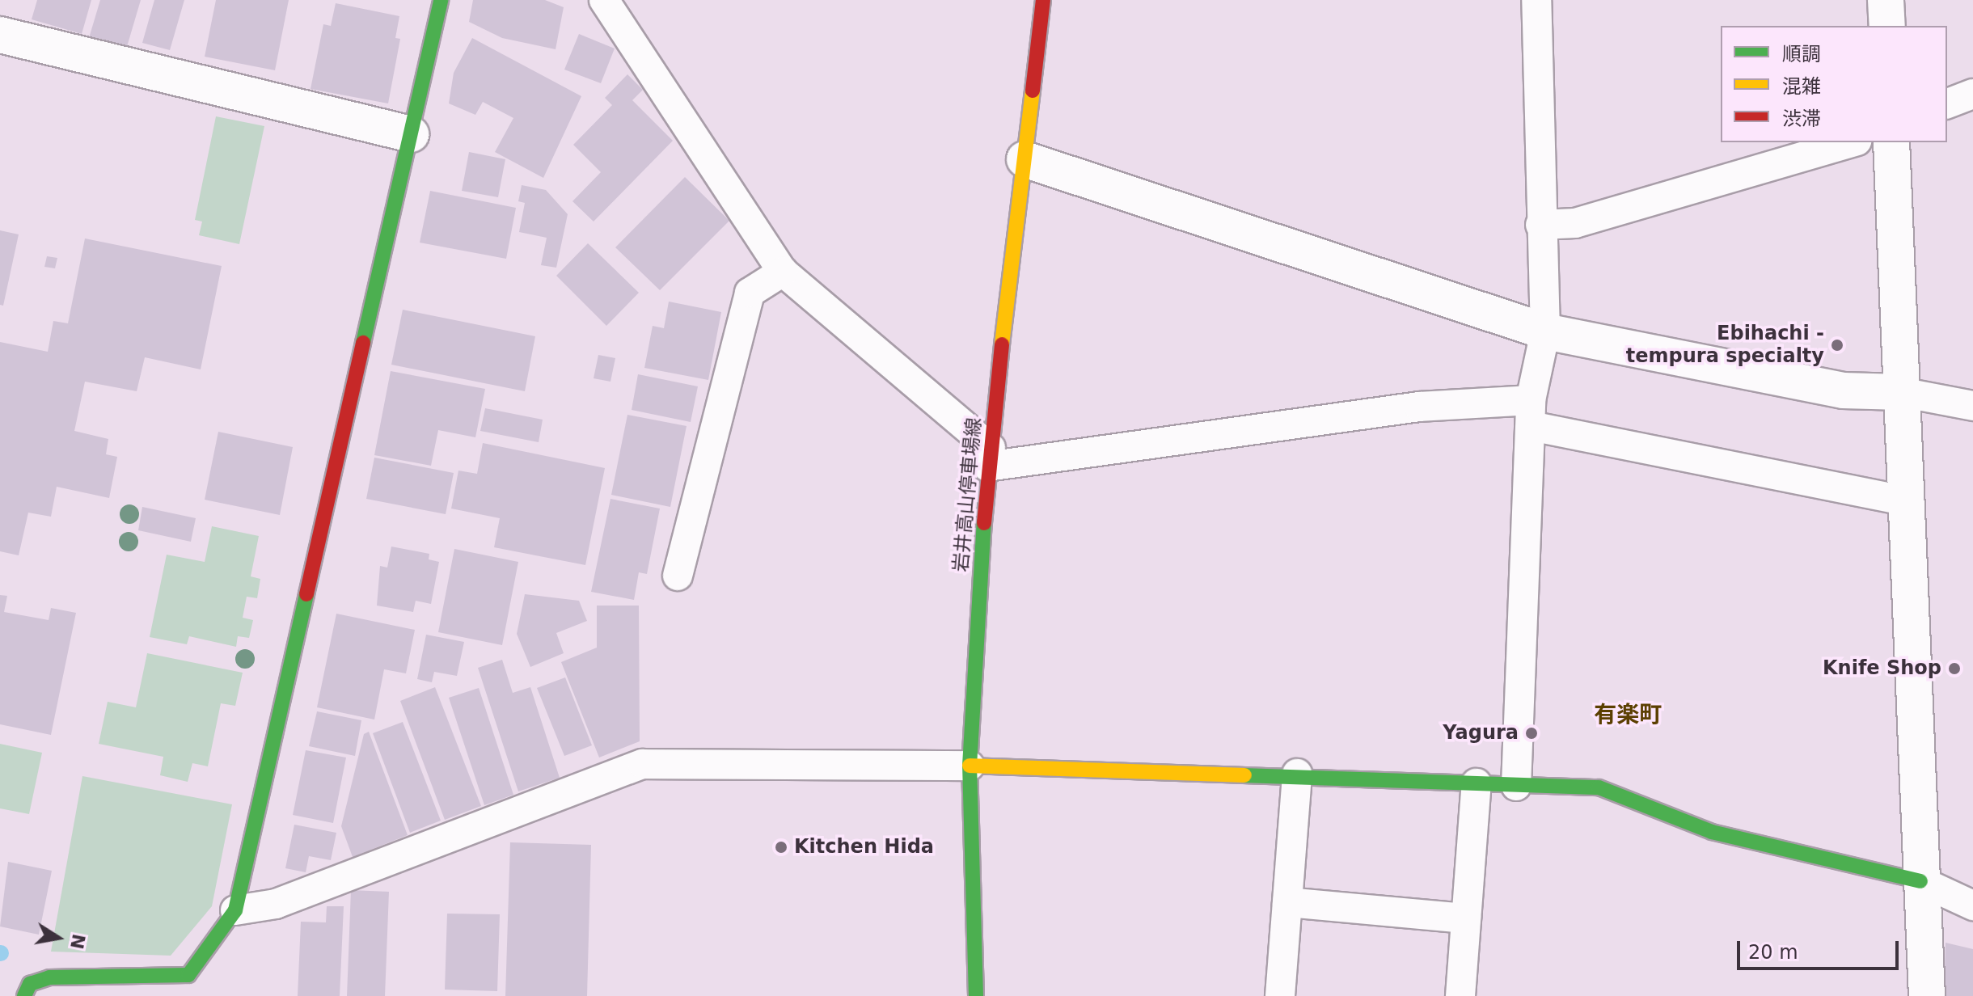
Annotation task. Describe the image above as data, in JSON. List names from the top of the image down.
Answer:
{
  "streets": {
    "street": ["岩井高山停車場線"]
  },
  "districts": ["有楽町"],
  "places": [
    "Ebihachi - tempura specialty",
    "Knife Shop",
    "Yagura",
    "Kitchen Hida"
  ],
  "legend": ["順調", "混雑", "渋滞"],
  "scale_bar": "20 m",
  "north": "right"
}
